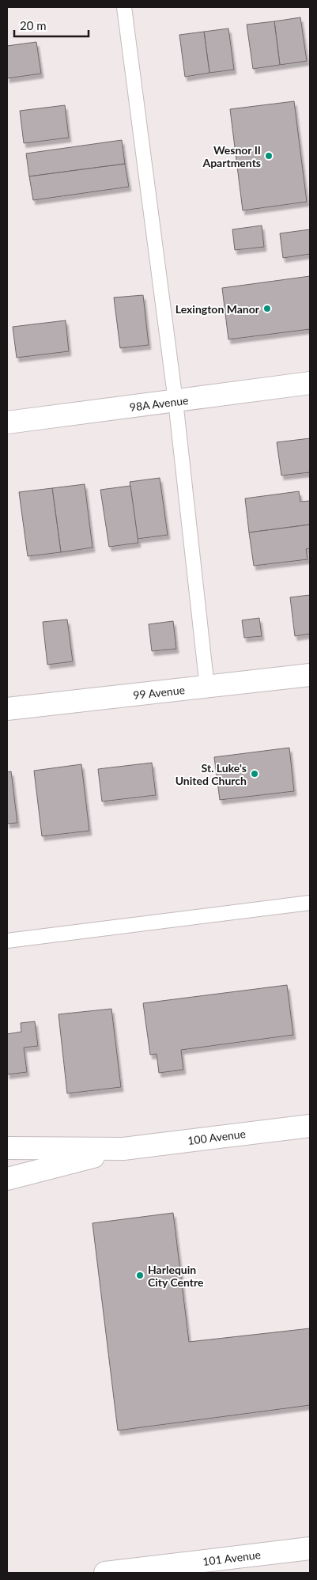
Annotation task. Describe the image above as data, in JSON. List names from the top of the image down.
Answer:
{
  "streets": {
    "street": [
      "98A Avenue",
      "99 Avenue",
      "100 Avenue",
      "101 Avenue"
    ]
  },
  "places": [
    "Wesnor II Apartments",
    "Lexington Manor",
    "St. Luke's United Church",
    "Harlequin City Centre"
  ],
  "scale_bar": "20 m"
}
